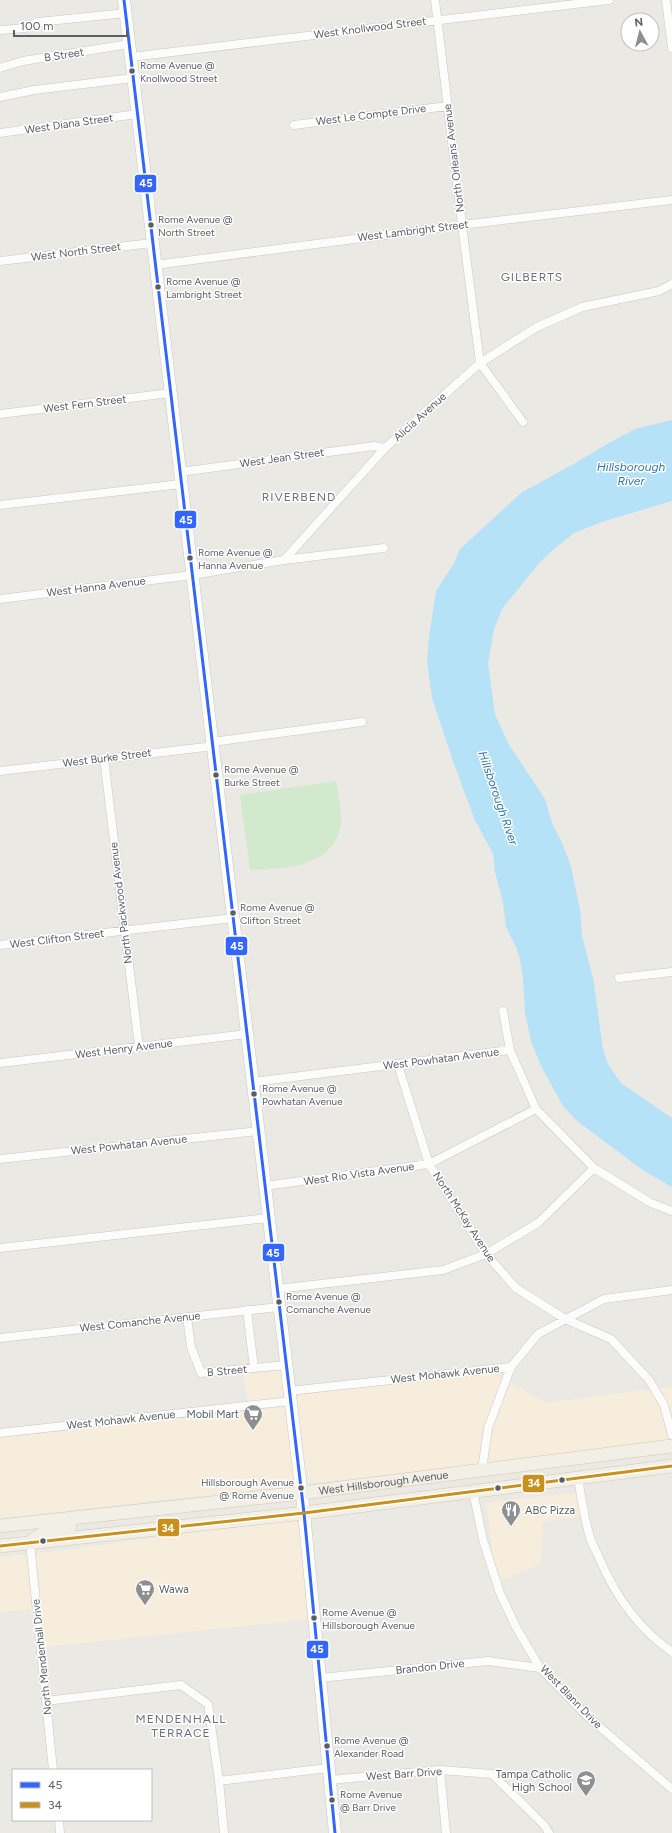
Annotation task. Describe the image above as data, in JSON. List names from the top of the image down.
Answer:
{
  "streets": {
    "main road": ["West Hillsborough Avenue"],
    "street": [
      "West Knollwood Street",
      "B Street",
      "West Le Compte Drive",
      "West Diana Street",
      "North Orleans Avenue",
      "West Lambright Street",
      "West North Street",
      "West Fern Street",
      "Alicia Avenue",
      "West Jean Street",
      "West Hanna Avenue",
      "West Burke Street",
      "North Packwood Avenue",
      "West Clifton Street",
      "West Henry Avenue",
      "West Powhatan Avenue",
      "West Rio Vista Avenue",
      "North McKay Avenue",
      "West Comanche Avenue",
      "West Mohawk Avenue",
      "North Mendenhall Drive",
      "Brandon Drive",
      "West Blann Drive",
      "West Barr Drive"
    ]
  },
  "crossings": [
    ["West Knollwood Street", "North Orleans Avenue"],
    ["B Street", "West Comanche Avenue"],
    ["West Le Compte Drive", "North Orleans Avenue"],
    ["North Orleans Avenue", "West Lambright Street"],
    ["North Orleans Avenue", "Alicia Avenue"],
    ["Alicia Avenue", "West Jean Street"],
    ["West Burke Street", "North Packwood Avenue"],
    ["North Packwood Avenue", "West Clifton Street"],
    ["North Packwood Avenue", "West Henry Avenue"],
    ["West Powhatan Avenue", "North McKay Avenue"],
    ["West Rio Vista Avenue", "North McKay Avenue"],
    ["North McKay Avenue", "West Mohawk Avenue"],
    ["West Hillsborough Avenue", "North Mendenhall Drive"],
    ["West Hillsborough Avenue", "West Blann Drive"],
    ["Brandon Drive", "West Blann Drive"]
  ],
  "districts": ["GILBERTS", "RIVERBEND", "MENDENHALL TERRACE"],
  "water": ["Hillsborough River"],
  "places": {
    "other": [
      "Rome Avenue @ Knollwood Street",
      "Rome Avenue @ North Street",
      "Rome Avenue @ Lambright Street",
      "Rome Avenue @ Hanna Avenue",
      "Rome Avenue @ Burke Street",
      "Rome Avenue @ Clifton Street",
      "Rome Avenue @ Powhatan Avenue",
      "Rome Avenue @ Comanche Avenue",
      "Hillsborough Avenue @ Rome Avenue",
      "Rome Avenue @ Hillsborough Avenue",
      "Rome Avenue @ Alexander Road",
      "Rome Avenue @ Barr Drive"
    ],
    "supermarket": ["Mobil Mart", "Wawa"],
    "restaurant": ["ABC Pizza"],
    "school or university": ["Tampa Catholic High School"]
  },
  "lines": ["transit line 45", "transit line 34"],
  "legend": ["45", "34"],
  "scale_bar": "100 m",
  "north": "top"
}
